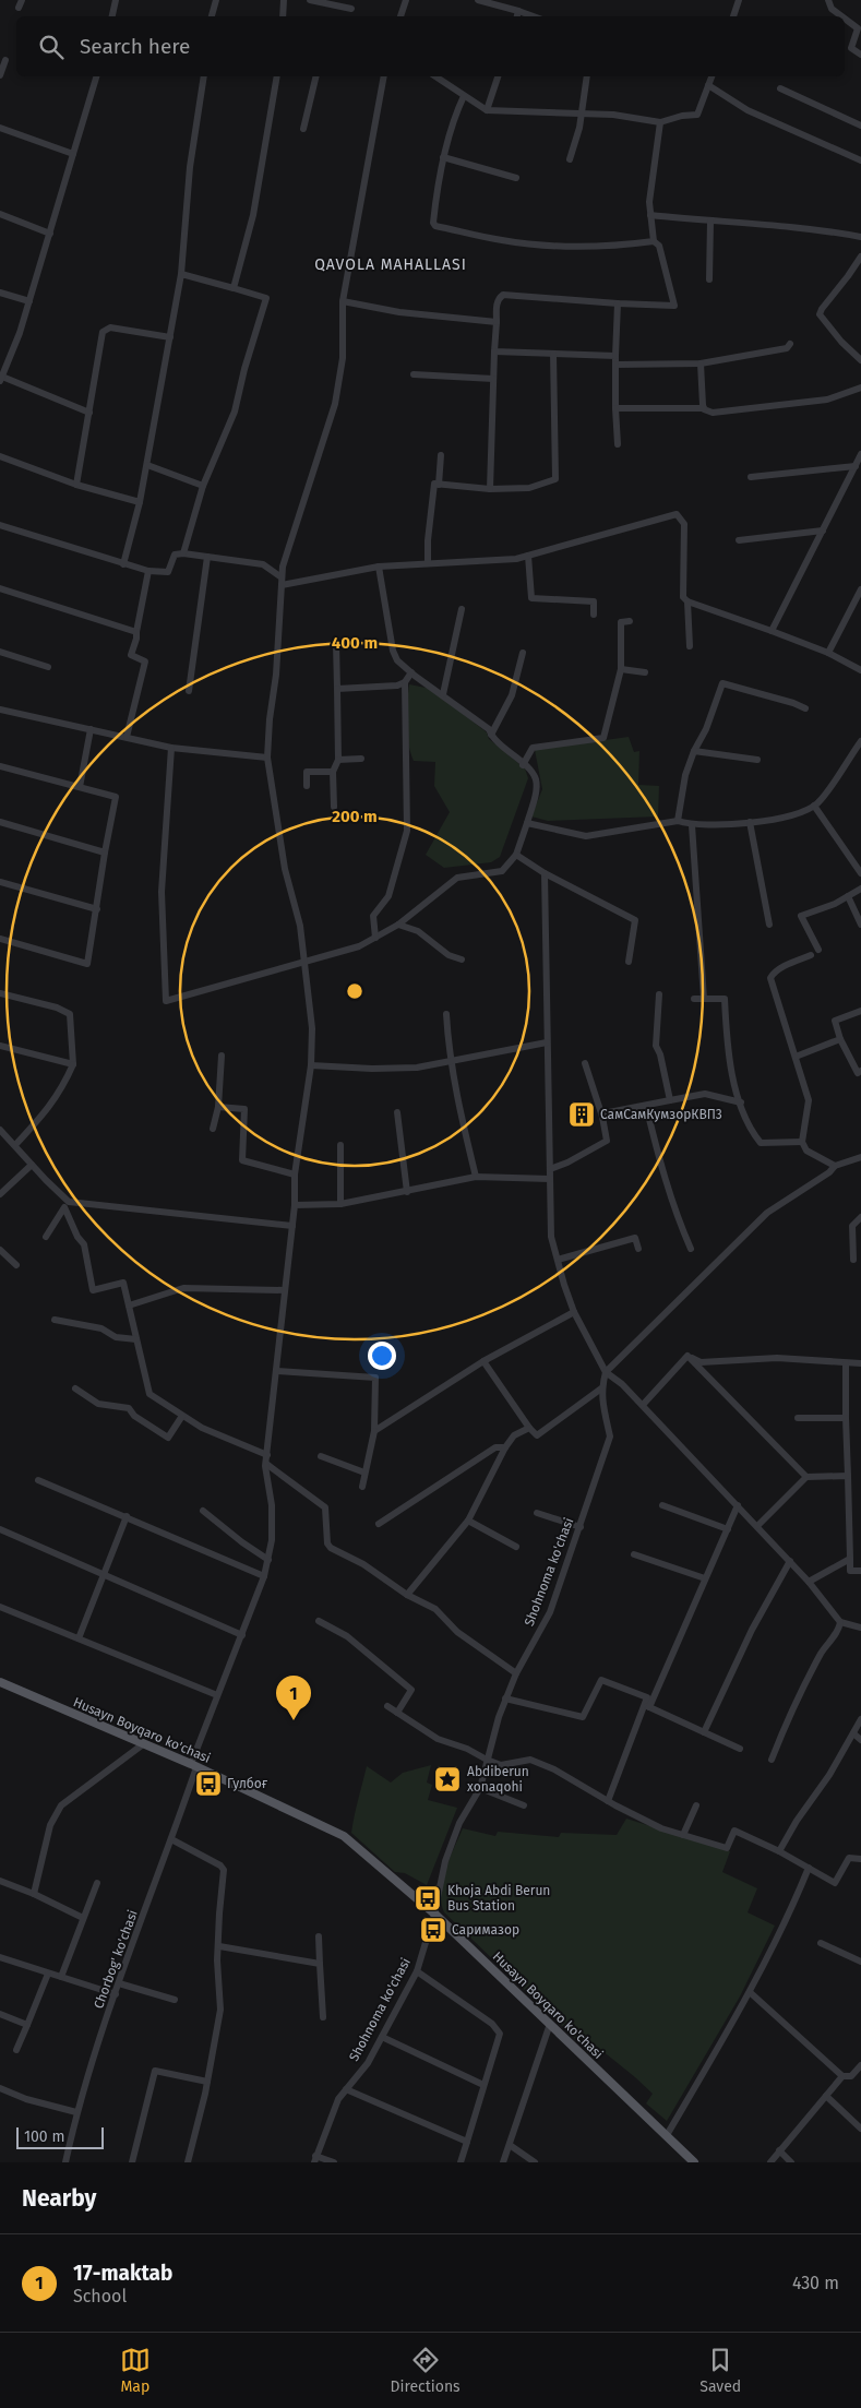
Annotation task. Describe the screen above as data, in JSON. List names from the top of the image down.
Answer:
{
  "streets": {
    "main road": ["Husayn Boyqaro ko'chasi"],
    "street": ["Shohnoma ko'chasi", "Сhorbog' ko'chasi"]
  },
  "crossings": [
    ["Shohnoma ko'chasi", "Husayn Boyqaro ko'chasi"],
    ["Husayn Boyqaro ko'chasi", "Сhorbog' ko'chasi"]
  ],
  "districts": ["QAVOLA MAHALLASI"],
  "places": {
    "building": ["СамСамКумзорКВП3"],
    "place": ["Abdiberun xonaqohi"],
    "bus stop": ["Гулбоғ", "Khoja Abdi Berun Bus Station", "Саримазор"]
  },
  "scale_bar": "100 m",
  "page": {
    "search": "Search here",
    "pins": "1",
    "scale": "100 m",
    "heading": "Nearby",
    "list": [
      {
        "mark": "1",
        "name": "17-maktab",
        "note": "School",
        "value": "430 m"
      }
    ],
    "nav": ["Map", "Directions", "Saved"]
  },
  "rings": ["400 m", "200 m"]
}
